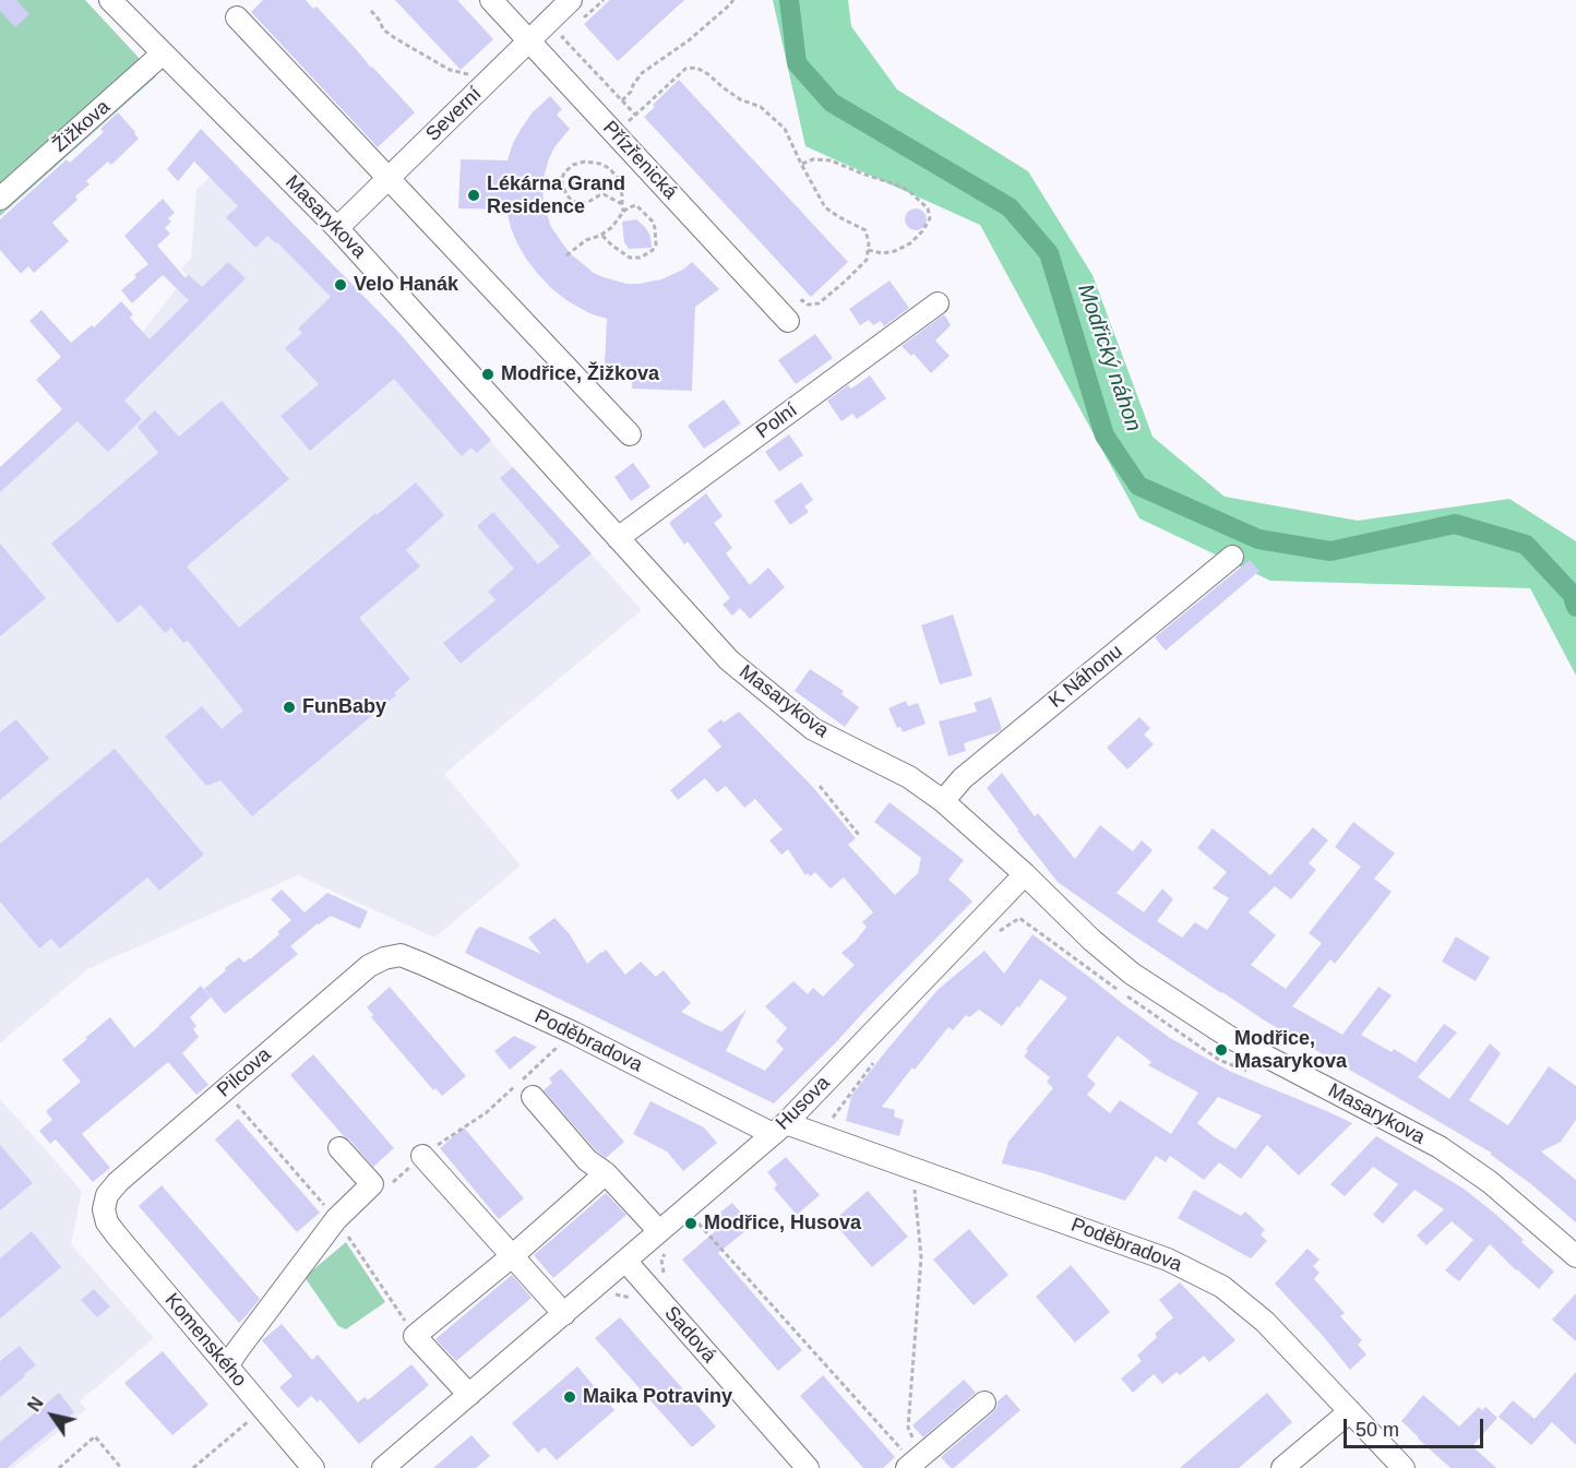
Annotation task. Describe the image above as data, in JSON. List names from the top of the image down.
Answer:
{
  "streets": {
    "street": [
      "Severní",
      "Žižkova",
      "Přízřenická",
      "Masarykova",
      "Polní",
      "K Náhonu",
      "Poděbradova",
      "Pilcova",
      "Husova",
      "Sadová",
      "Komenského"
    ]
  },
  "crossings": [
    ["Severní", "Přízřenická"],
    ["Severní", "Masarykova"],
    ["Žižkova", "Masarykova"],
    ["Masarykova", "Polní"],
    ["Masarykova", "K Náhonu"],
    ["Masarykova", "Husova"],
    ["Poděbradova", "Pilcova"],
    ["Poděbradova", "Husova"],
    ["Pilcova", "Komenského"],
    ["Husova", "Sadová"]
  ],
  "water": ["Modřický náhon"],
  "places": [
    "Lékárna Grand Residence",
    "Velo Hanák",
    "Modřice, Žižkova",
    "FunBaby",
    "Modřice, Masarykova",
    "Modřice, Husova",
    "Maika Potraviny"
  ],
  "scale_bar": "50 m",
  "north": "top left"
}
